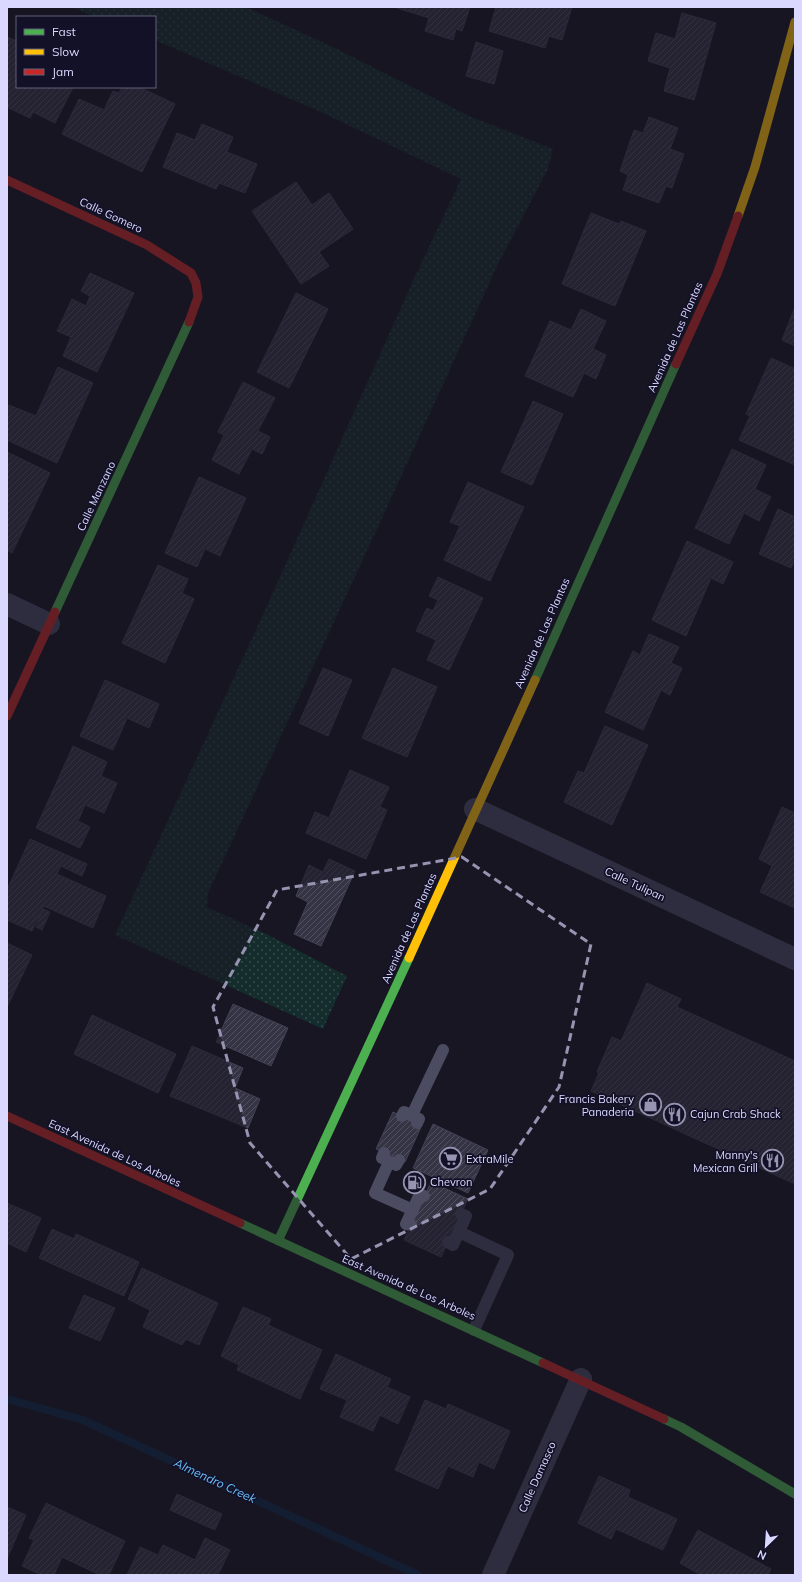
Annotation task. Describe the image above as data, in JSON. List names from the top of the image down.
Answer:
{
  "streets": {
    "street": [
      "Calle Gomero",
      "Avenida de Las Plantas",
      "Calle Manzano",
      "Calle Tulipan",
      "East Avenida de Los Arboles",
      "Calle Damasco"
    ]
  },
  "crossings": [
    ["Calle Gomero", "Calle Manzano"],
    ["Avenida de Las Plantas", "Calle Tulipan"],
    ["Avenida de Las Plantas", "East Avenida de Los Arboles"],
    ["East Avenida de Los Arboles", "Calle Damasco"]
  ],
  "water": ["Almendro Creek"],
  "places": {
    "shop": ["Francis Bakery Panaderia"],
    "restaurant": ["Cajun Crab Shack", "Manny's Mexican Grill"],
    "supermarket": ["ExtraMile"],
    "fuel station": ["Chevron"]
  },
  "legend": ["Fast", "Slow", "Jam"],
  "north": "bottom left"
}
